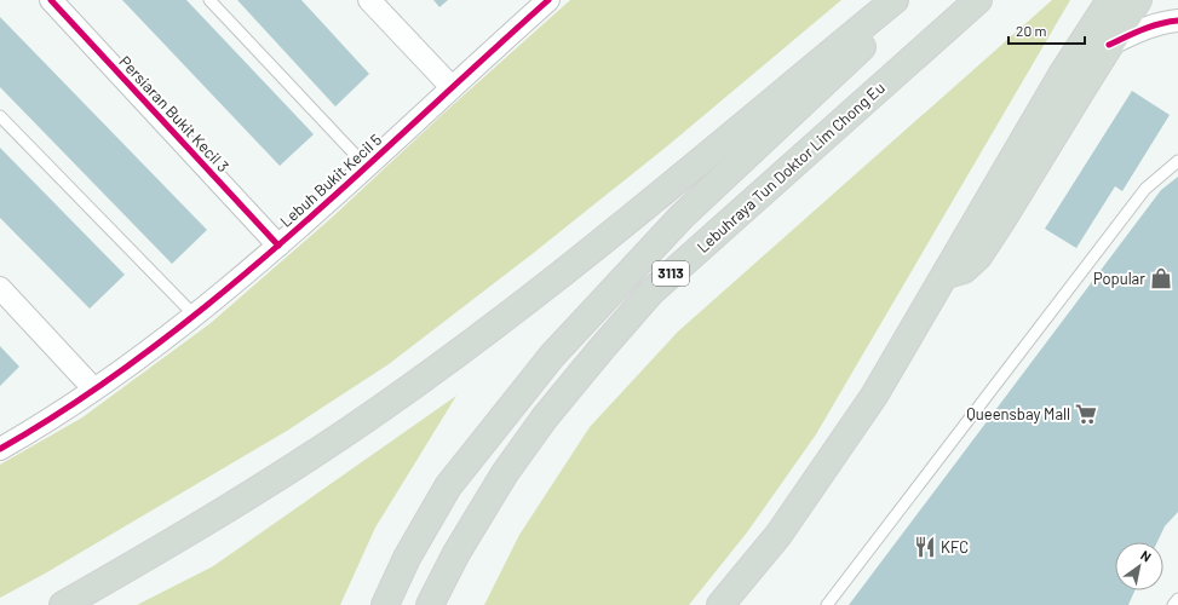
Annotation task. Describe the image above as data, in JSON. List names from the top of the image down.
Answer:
{
  "streets": {
    "highway": ["Lebuhraya Tun Doktor Lim Chong Eu", "3113"],
    "street": ["Persiaran Bukit Kecil 3", "Lebuh Bukit Kecil 5"]
  },
  "crossings": [
    ["Persiaran Bukit Kecil 3", "Lebuh Bukit Kecil 5"]
  ],
  "places": {
    "shop": ["Popular"],
    "supermarket": ["Queensbay Mall"],
    "restaurant": ["KFC"]
  },
  "scale_bar": "20 m",
  "north": "top right"
}
